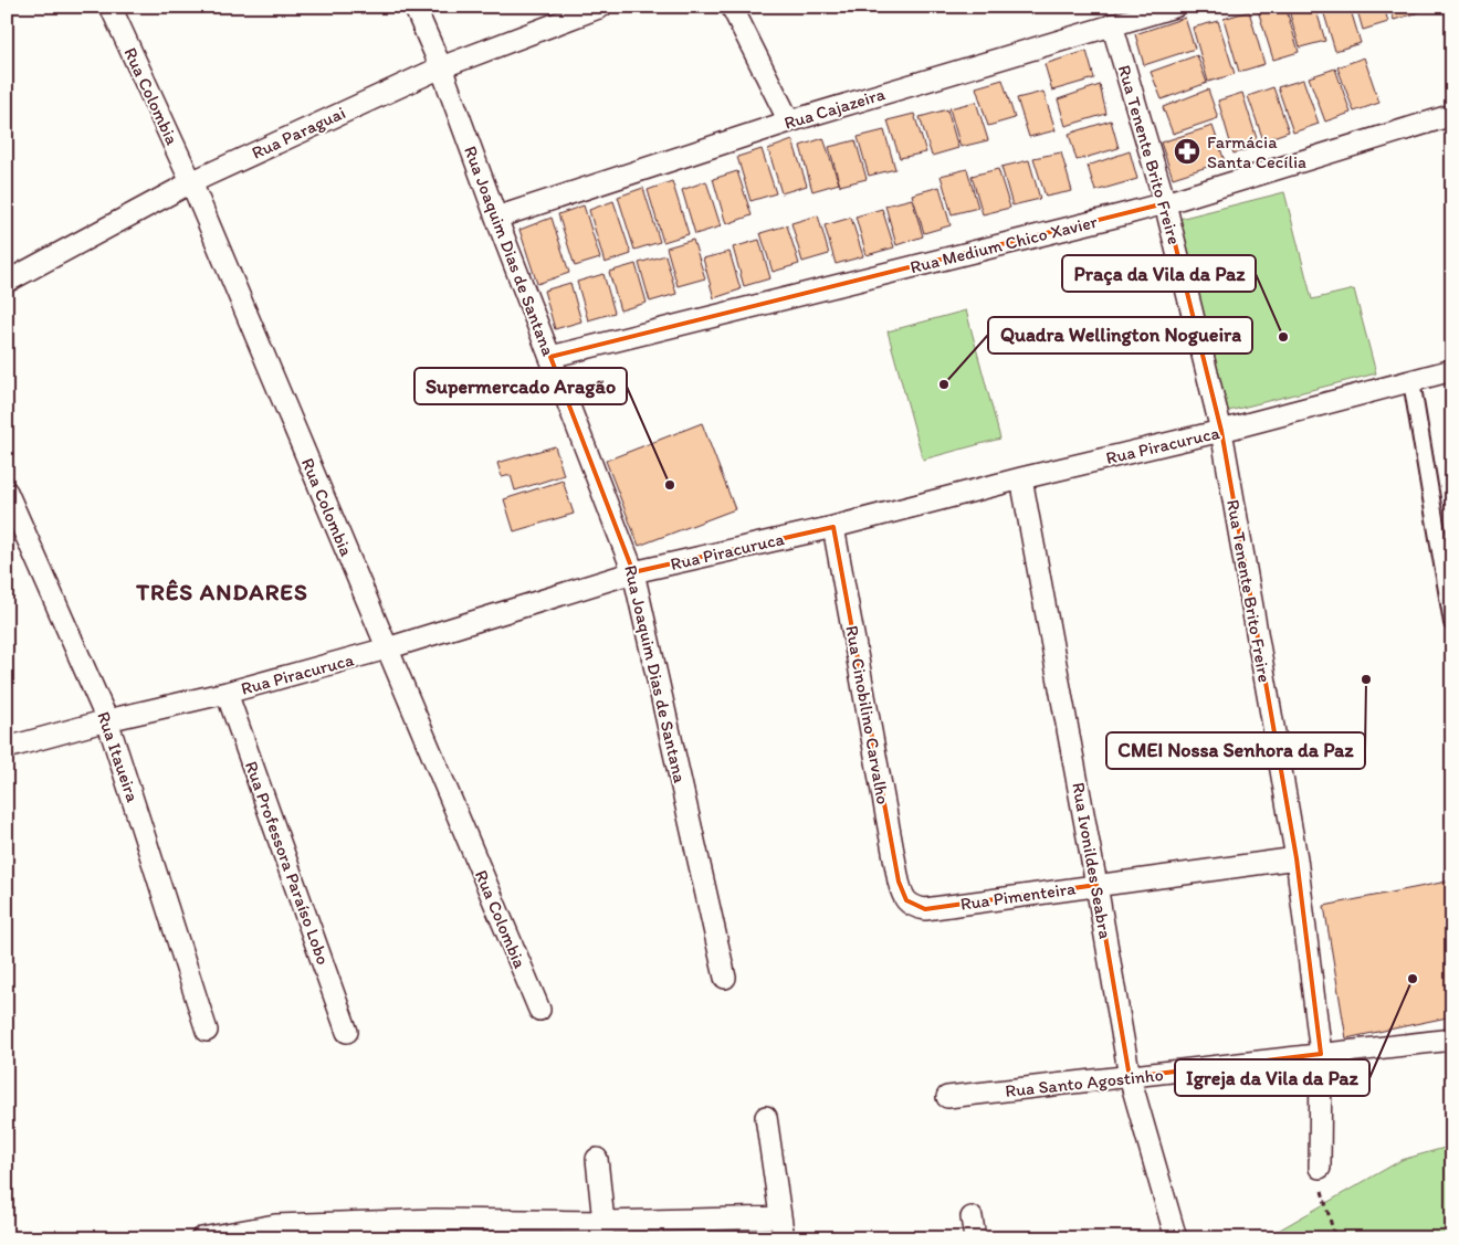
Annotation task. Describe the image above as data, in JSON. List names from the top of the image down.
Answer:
{
  "streets": {
    "street": [
      "Rua Colombia",
      "Rua Cajazeira",
      "Rua Paraguai",
      "Rua Tenente Brito Freire",
      "Rua Medium Chico Xavier",
      "Rua Joaquim Dias de Santana",
      "Rua Piracuruca",
      "Rua Cinobilino Carvalho",
      "Rua Itaueira",
      "Rua Ivonildes Seabra",
      "Rua Professora Paraíso Lobo",
      "Rua Pimenteira",
      "Rua Santo Agostinho"
    ]
  },
  "crossings": [
    ["Rua Colombia", "Rua Paraguai"],
    ["Rua Colombia", "Rua Piracuruca"],
    ["Rua Cajazeira", "Rua Tenente Brito Freire"],
    ["Rua Cajazeira", "Rua Joaquim Dias de Santana"],
    ["Rua Paraguai", "Rua Joaquim Dias de Santana"],
    ["Rua Tenente Brito Freire", "Rua Medium Chico Xavier"],
    ["Rua Tenente Brito Freire", "Rua Piracuruca"],
    ["Rua Tenente Brito Freire", "Rua Pimenteira"],
    ["Rua Tenente Brito Freire", "Rua Santo Agostinho"],
    ["Rua Medium Chico Xavier", "Rua Joaquim Dias de Santana"],
    ["Rua Joaquim Dias de Santana", "Rua Piracuruca"],
    ["Rua Piracuruca", "Rua Cinobilino Carvalho"],
    ["Rua Piracuruca", "Rua Itaueira"],
    ["Rua Piracuruca", "Rua Ivonildes Seabra"],
    ["Rua Piracuruca", "Rua Professora Paraíso Lobo"],
    ["Rua Cinobilino Carvalho", "Rua Pimenteira"],
    ["Rua Ivonildes Seabra", "Rua Pimenteira"],
    ["Rua Ivonildes Seabra", "Rua Santo Agostinho"]
  ],
  "districts": ["TRÊS ANDARES"],
  "places": {
    "pharmacy": ["Farmácia Santa Cecília"],
    "other": [
      "Praça da Vila da Paz",
      "Quadra Wellington Nogueira",
      "Supermercado Aragão",
      "CMEI Nossa Senhora da Paz",
      "Igreja da Vila da Paz"
    ]
  }
}
